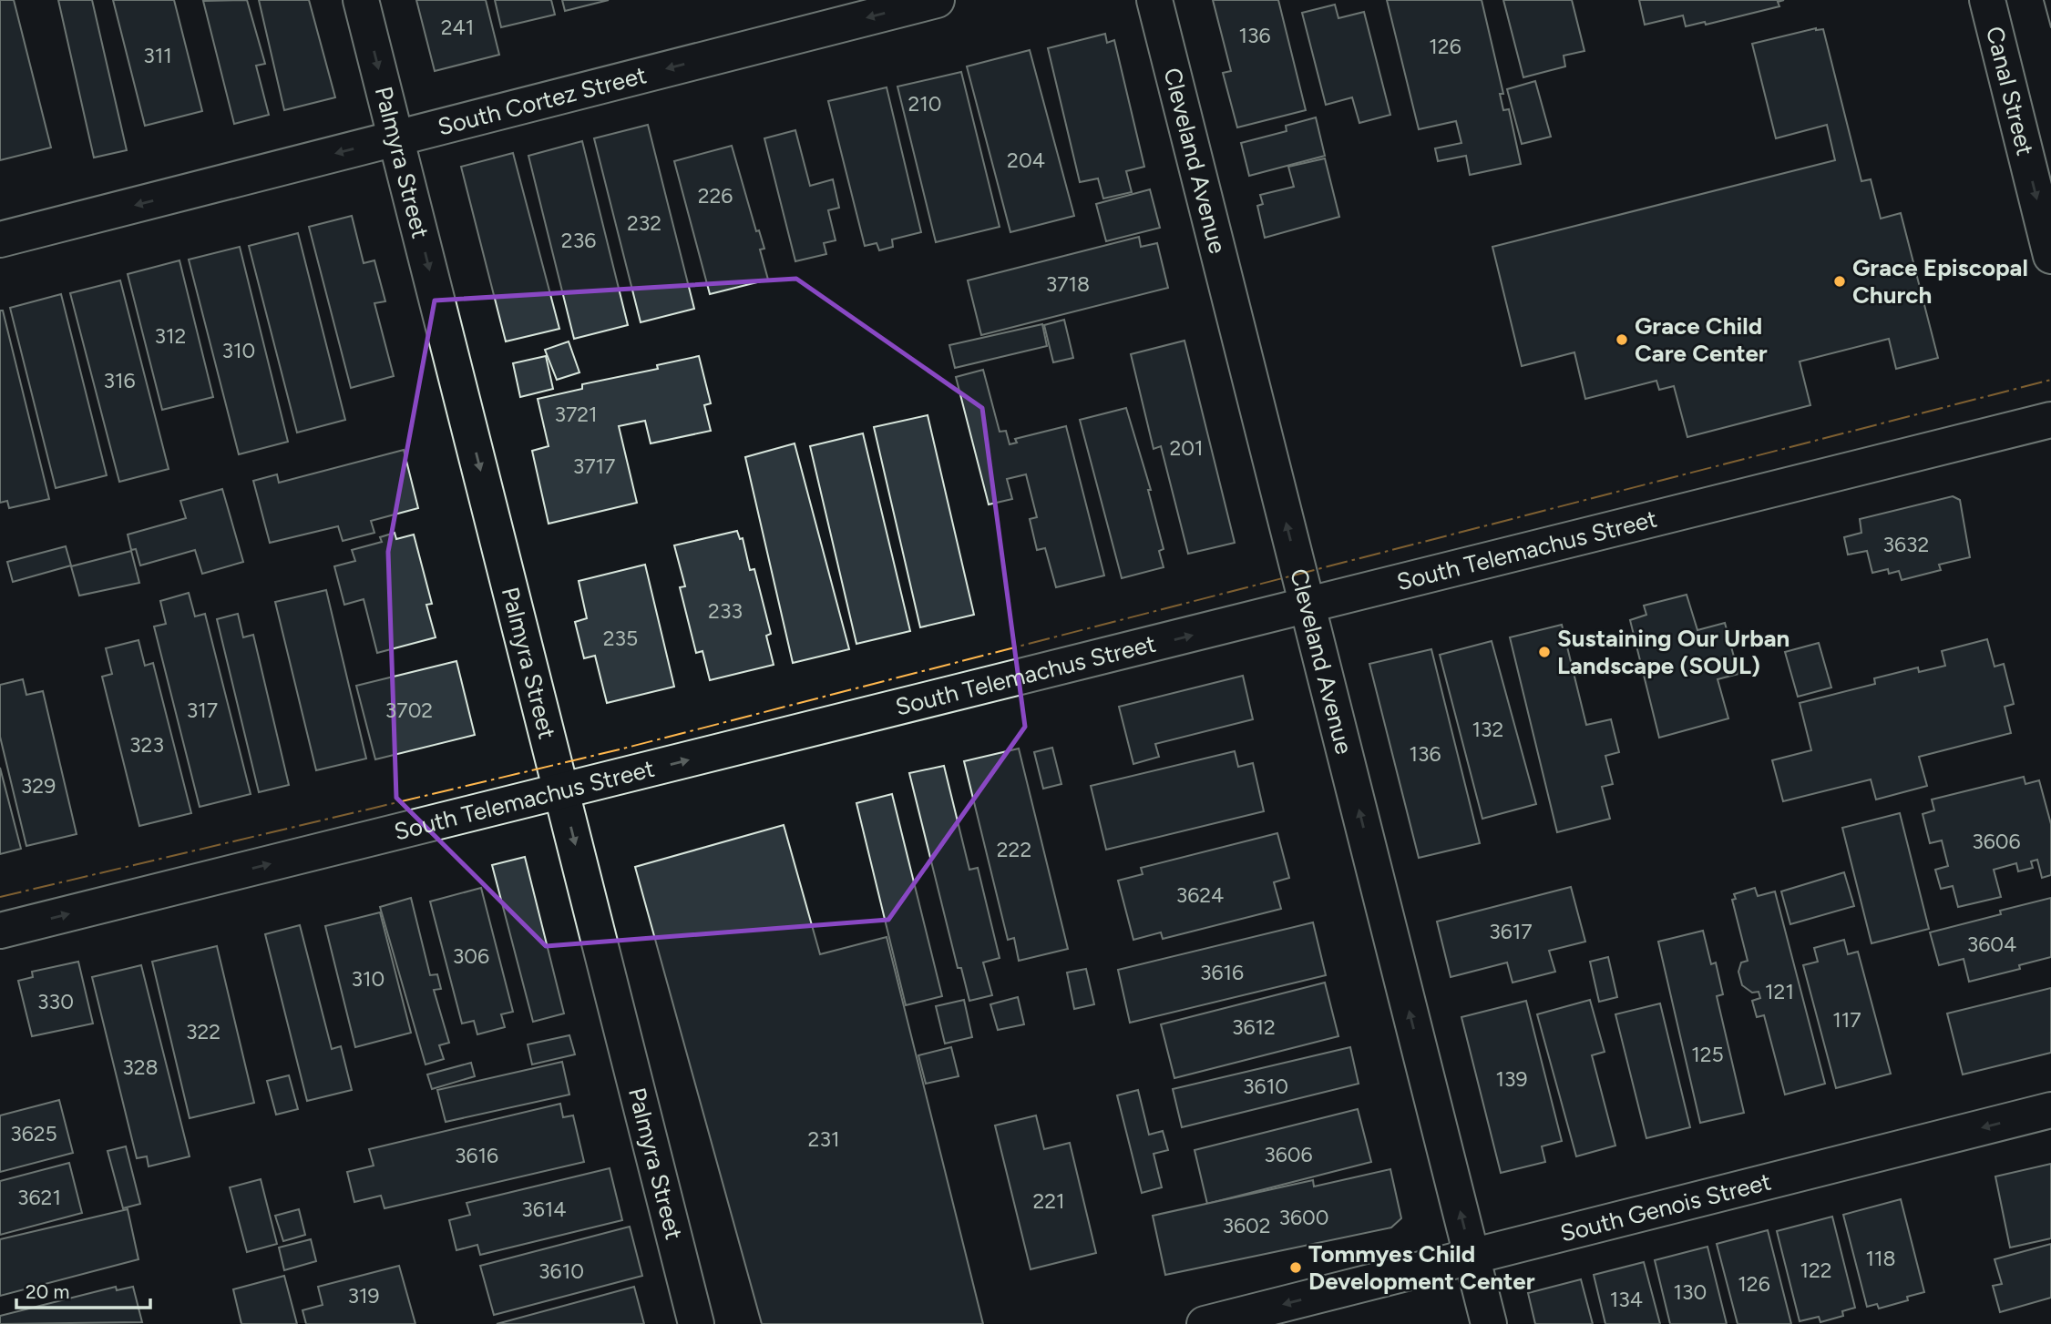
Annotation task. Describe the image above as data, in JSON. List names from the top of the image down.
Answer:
{
  "streets": {
    "street": [
      "Canal Street",
      "South Cortez Street",
      "Palmyra Street",
      "Cleveland Avenue",
      "South Telemachus Street",
      "South Genois Street"
    ]
  },
  "crossings": [
    ["South Cortez Street", "Palmyra Street"],
    ["Palmyra Street", "South Telemachus Street"],
    ["Cleveland Avenue", "South Telemachus Street"],
    ["Cleveland Avenue", "South Genois Street"]
  ],
  "one_way": [
    "Canal Street",
    "South Cortez Street",
    "Palmyra Street",
    "Cleveland Avenue",
    "South Telemachus Street",
    "South Genois Street"
  ],
  "places": [
    "Grace Episcopal Church",
    "Grace Child Care Center",
    "Sustaining Our Urban Landscape (SOUL)",
    "Tommyes Child Development Center"
  ],
  "house_numbers": [
    "241",
    "136",
    "126",
    "311",
    "210",
    "204",
    "226",
    "232",
    "236",
    "3718",
    "312",
    "310",
    "316",
    "3721",
    "201",
    "3717",
    "3632",
    "233",
    "235",
    "317",
    "3702",
    "132",
    "323",
    "136",
    "329",
    "3606",
    "222",
    "3624",
    "3617",
    "3604",
    "306",
    "3616",
    "310",
    "121",
    "330",
    "117",
    "3612",
    "322",
    "125",
    "328",
    "139",
    "3610",
    "3625",
    "231",
    "3606",
    "3616",
    "3621",
    "221",
    "3614",
    "3600",
    "3602",
    "118",
    "122",
    "3610",
    "126",
    "130",
    "319",
    "134"
  ],
  "scale_bar": "20 m"
}
